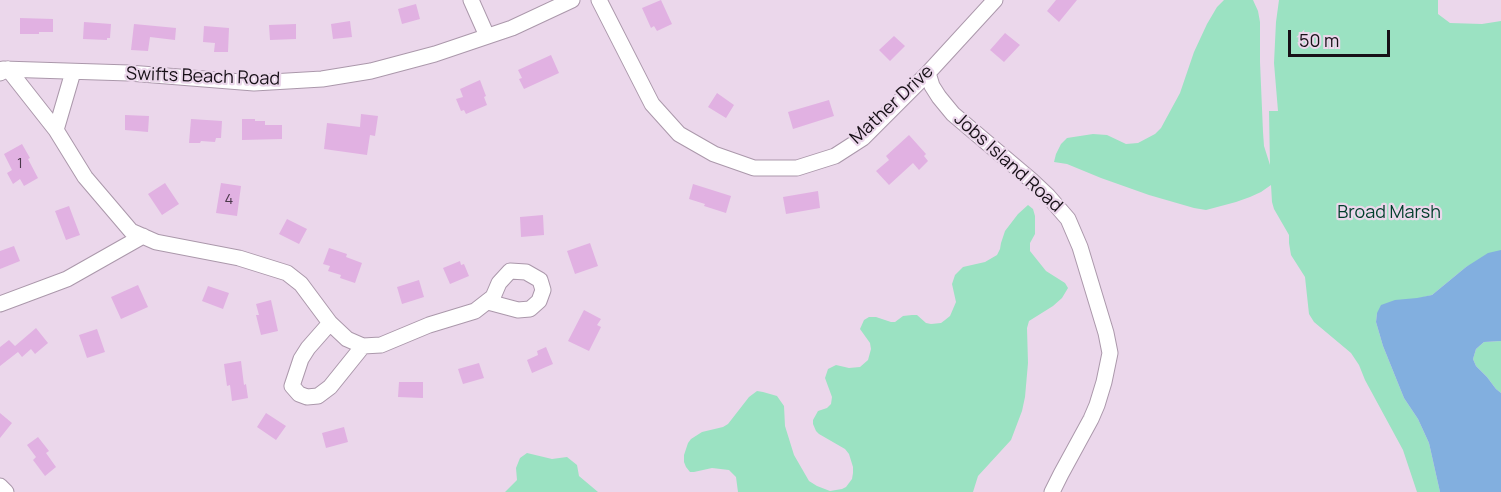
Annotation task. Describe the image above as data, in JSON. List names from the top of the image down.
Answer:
{
  "streets": {
    "street": ["Swifts Beach Road", "Mather Drive", "Jobs Island Road"]
  },
  "crossings": [
    ["Mather Drive", "Jobs Island Road"]
  ],
  "parks": ["Broad Marsh"],
  "house_numbers": ["1", "4"],
  "scale_bar": "50 m"
}
